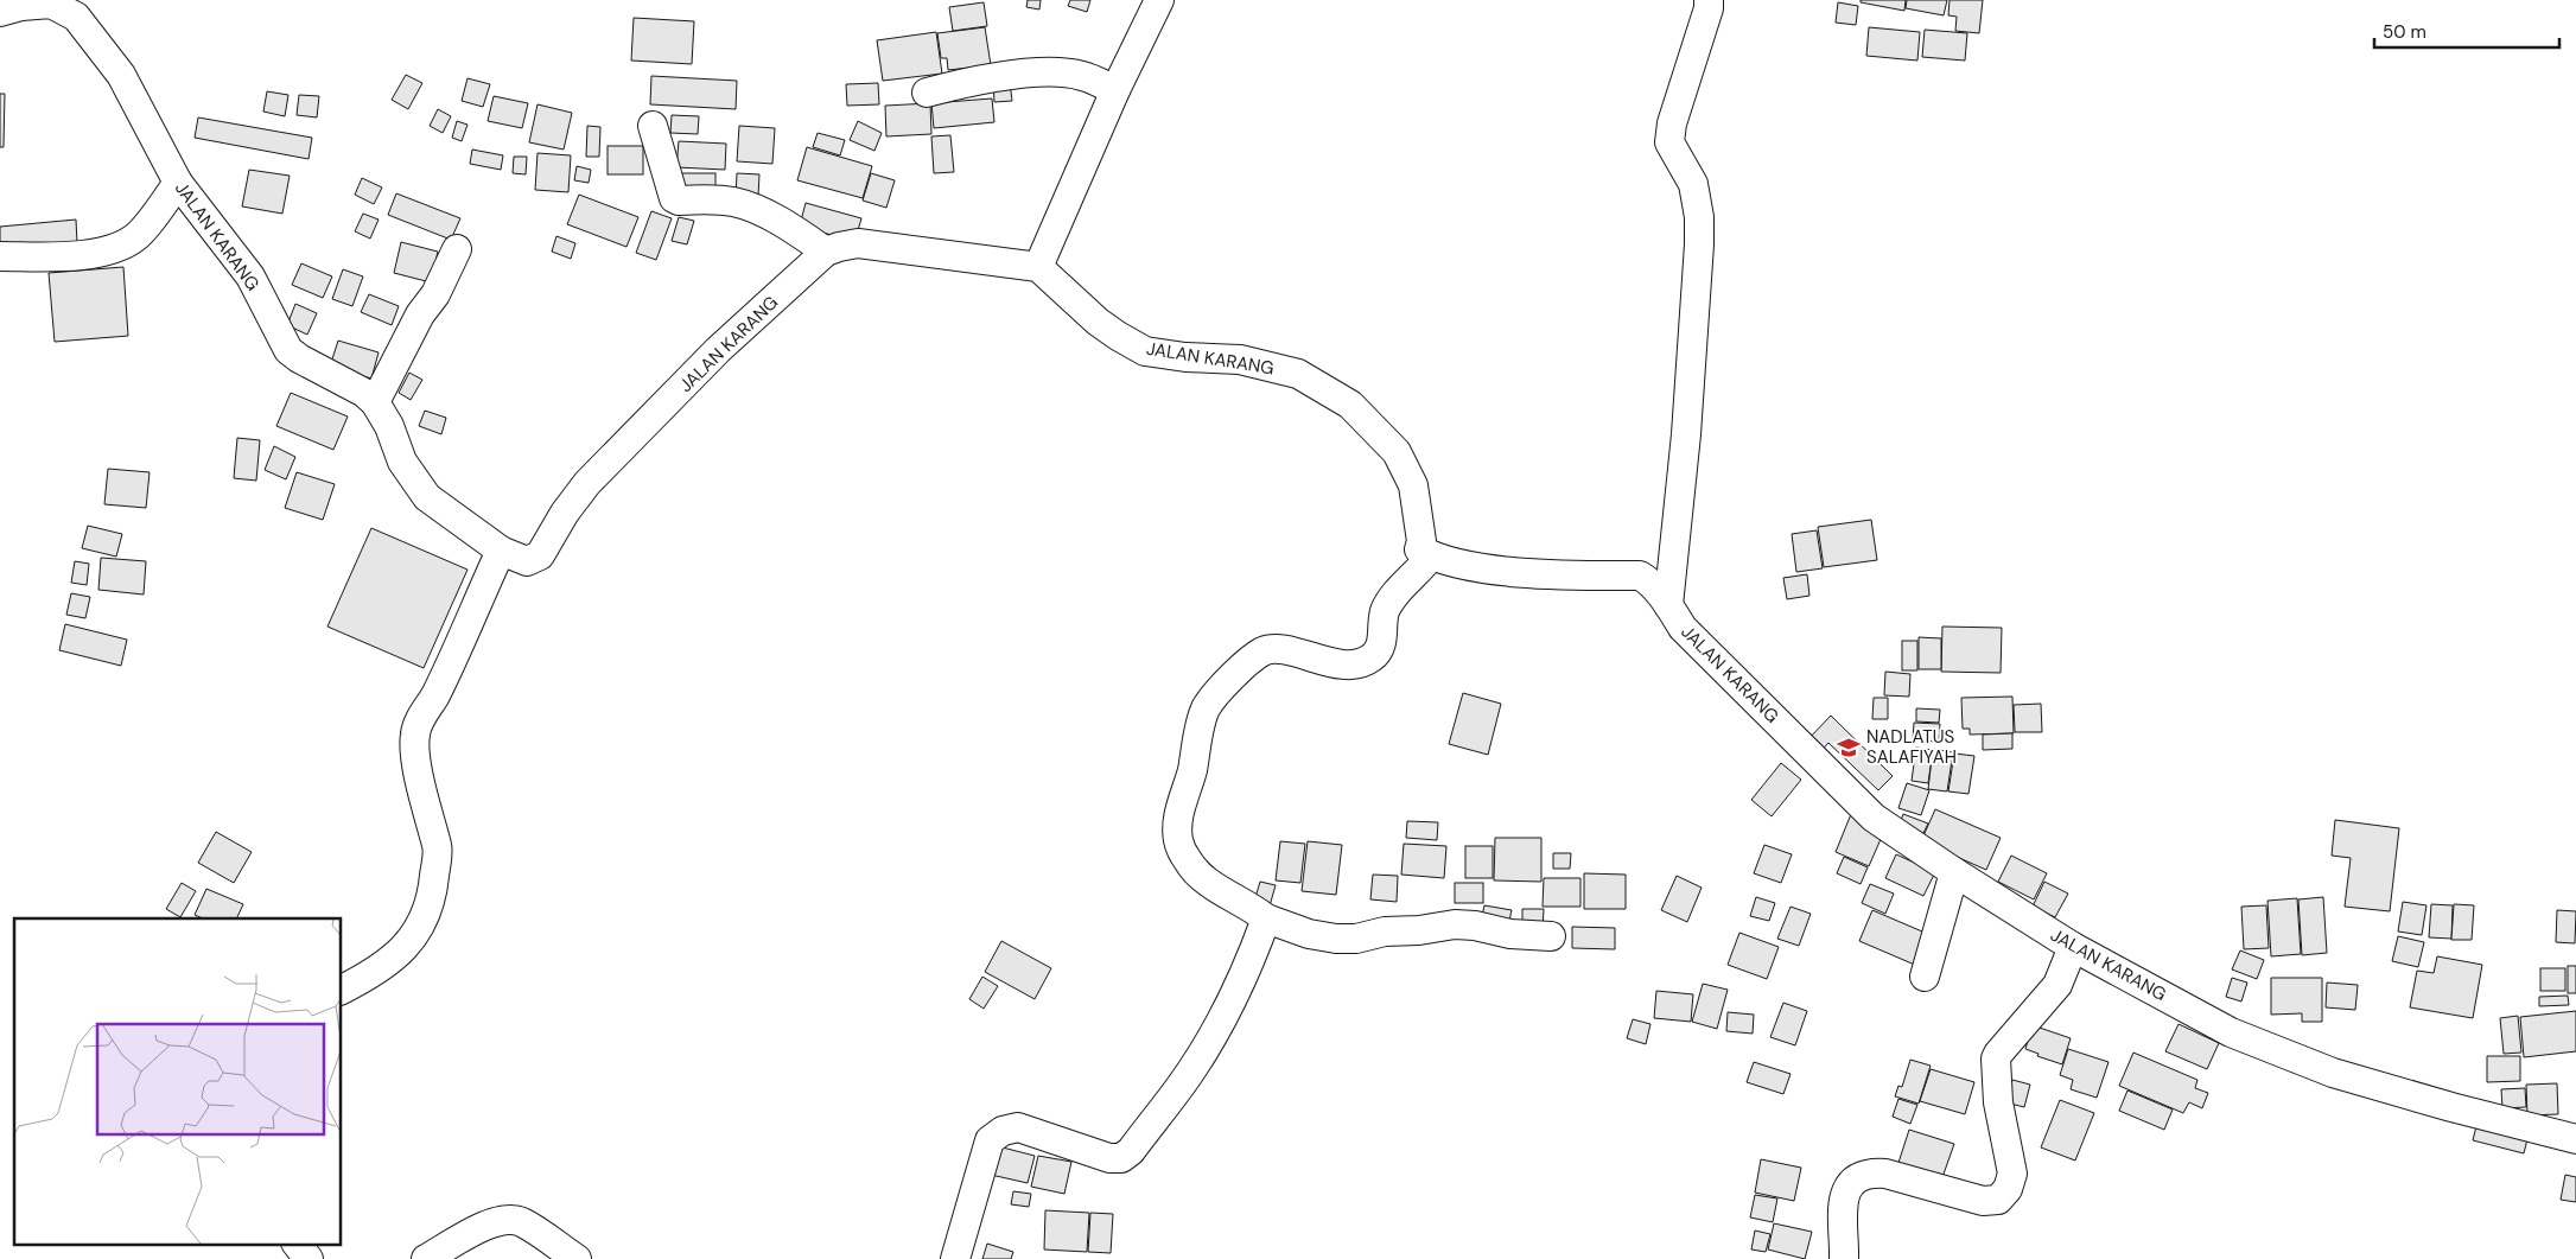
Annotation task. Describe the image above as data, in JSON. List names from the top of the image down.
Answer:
{
  "streets": {
    "street": ["JALAN KARANG"]
  },
  "places": {
    "school or university": ["NADLATUS SALAFIYAH"]
  },
  "scale_bar": "50 m"
}
